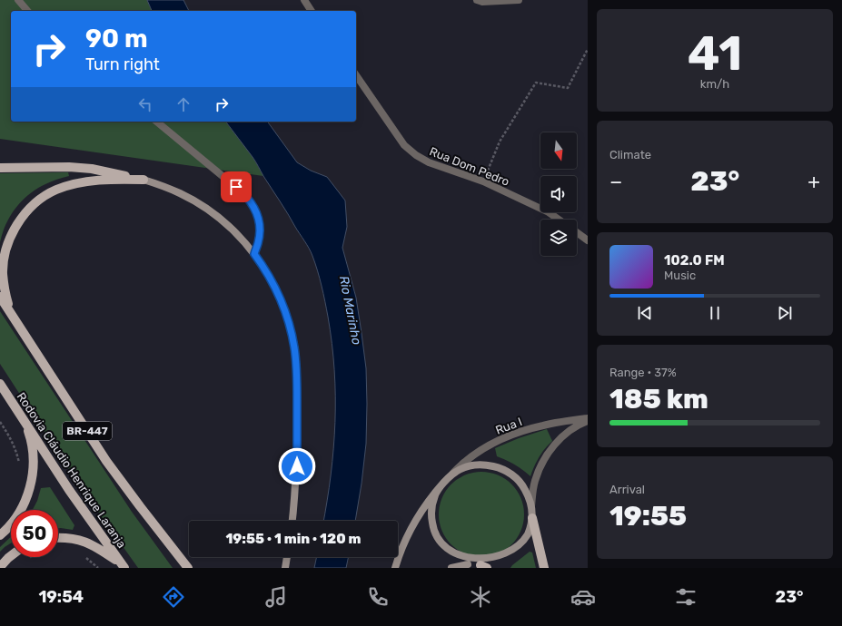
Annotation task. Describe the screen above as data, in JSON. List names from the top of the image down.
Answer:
{
  "streets": {
    "main road": ["BR-447", "Rodovia Cláudio Henrique Laranja"],
    "street": ["Rua Dom Pedro", "Rua I"]
  },
  "water": ["Rio Marinho"],
  "north": "bottom",
  "page": {
    "tile": [
      ["41", "km/h"],
      "Climate",
      ["Range · 37%", "185 km"],
      ["Arrival", "19:55"]
    ],
    "turn": ["90 m", "Turn right"],
    "heat": ["−", "23°", "+"],
    "song": ["102.0 FM", "Music"],
    "limit": "50",
    "trip": "19:55 · 1 min · 120 m",
    "tabs": ["19:54", "23°"]
  }
}
